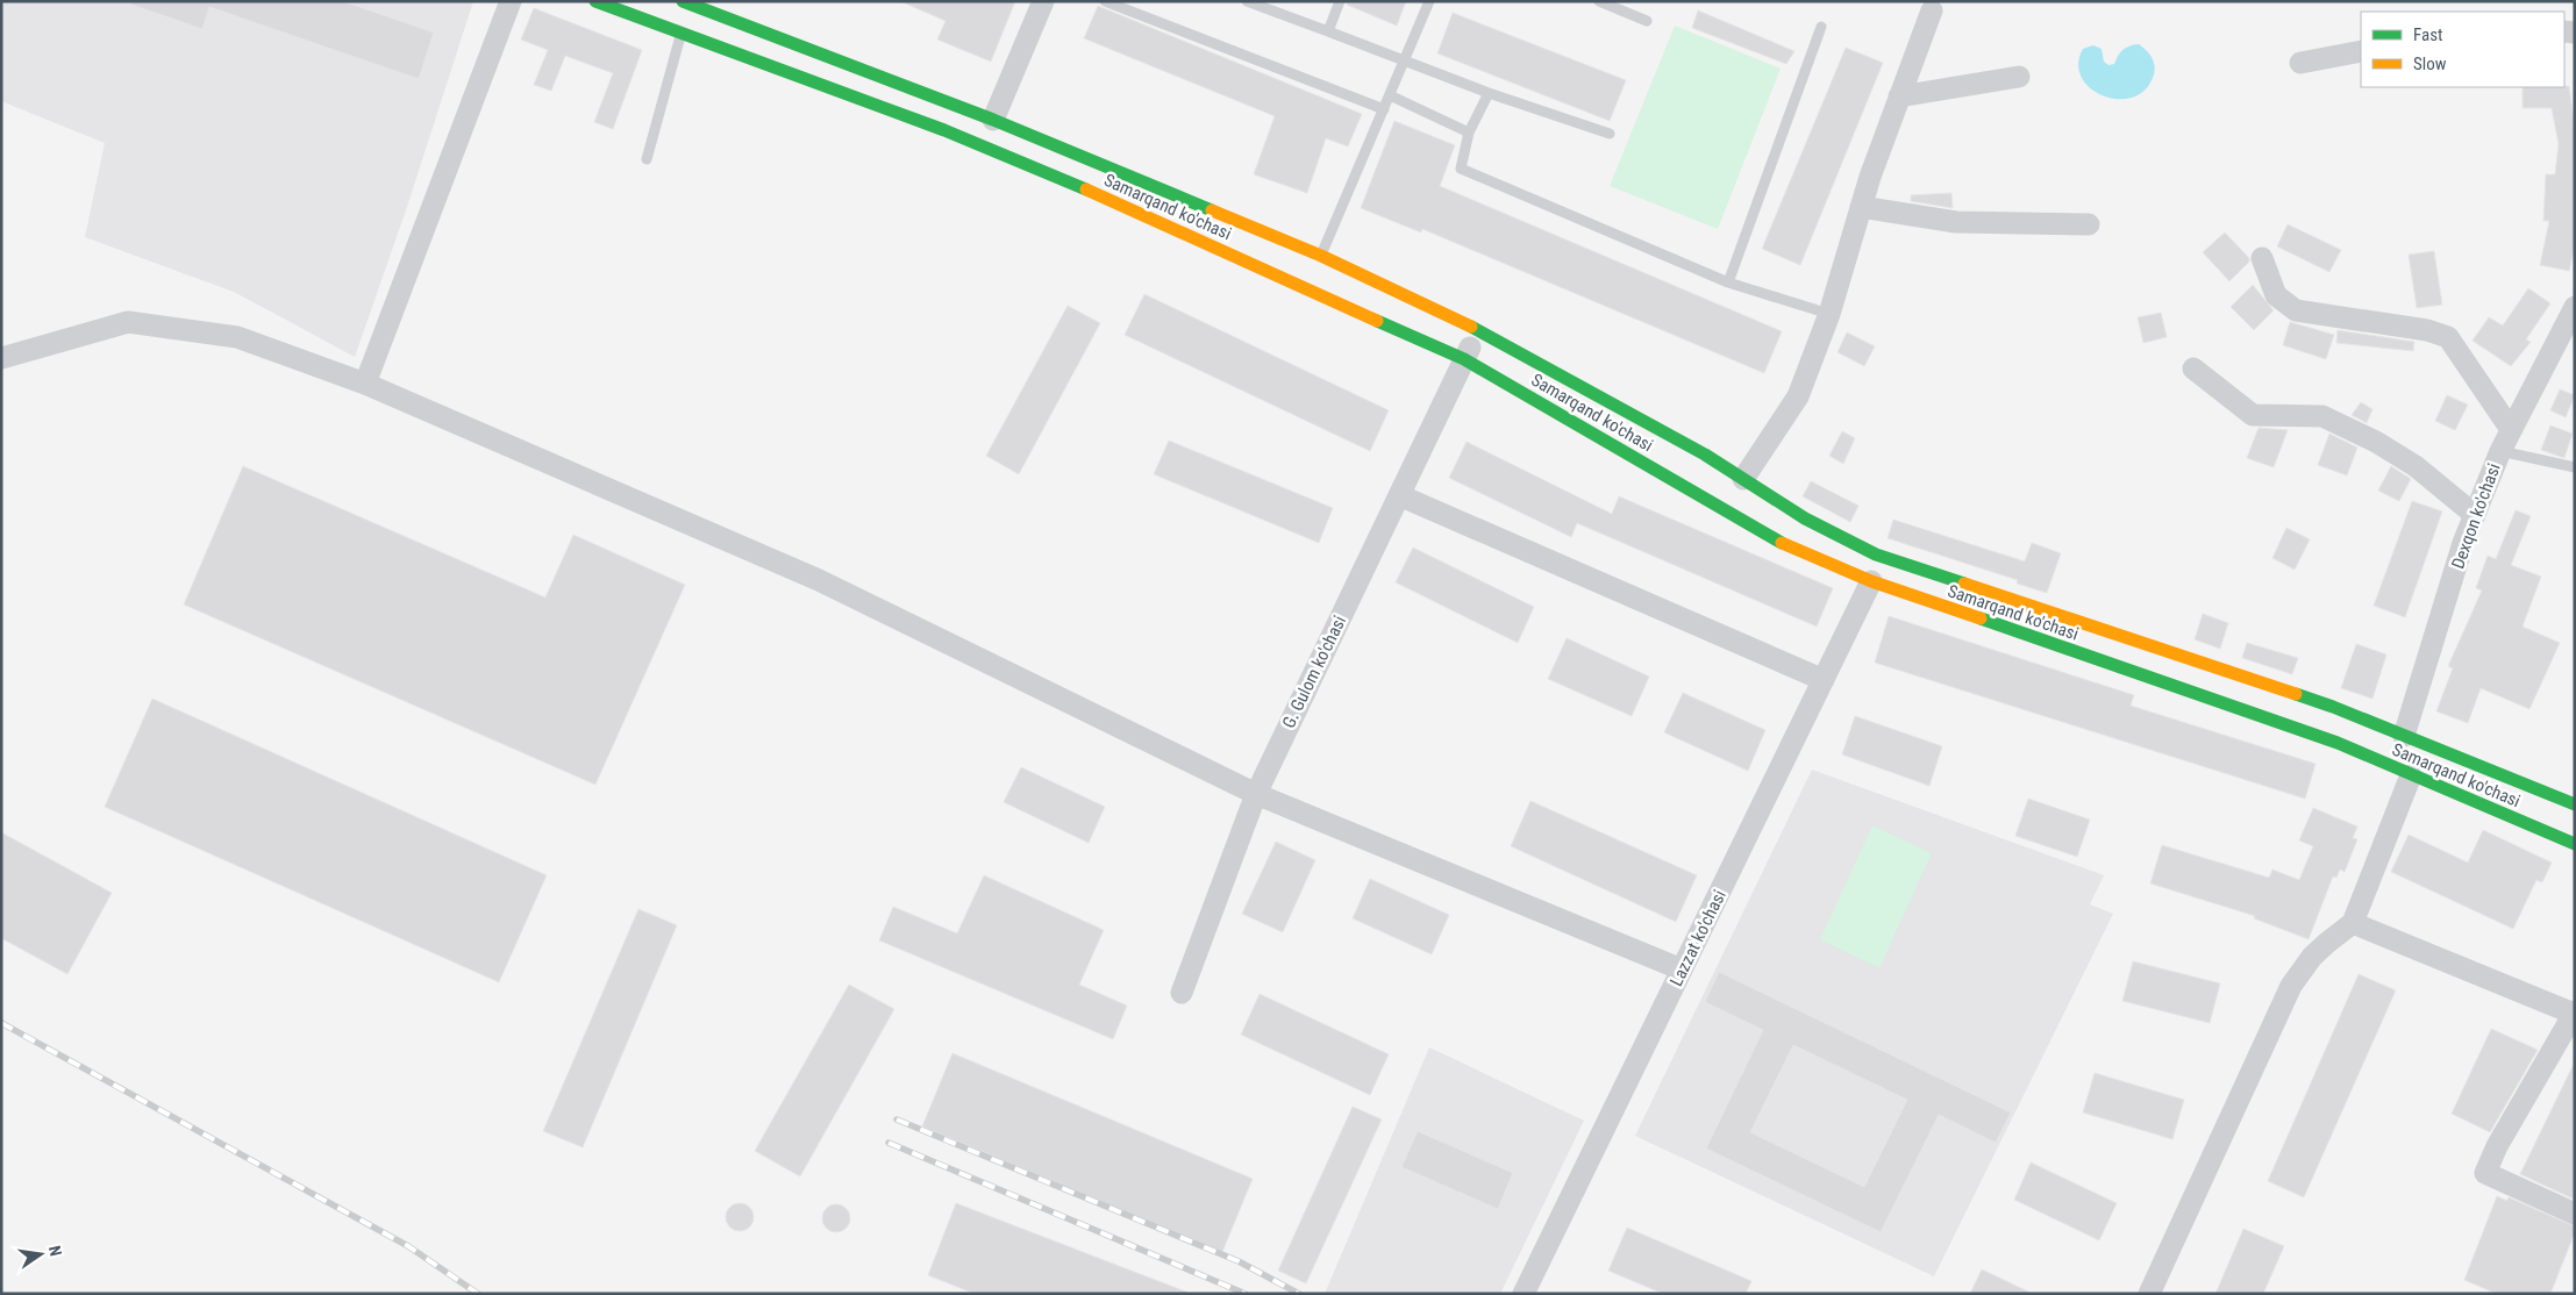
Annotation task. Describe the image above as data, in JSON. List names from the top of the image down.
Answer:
{
  "streets": {
    "main road": ["Samarqand ko'chasi"],
    "street": ["Dexqon ko'chasi", "G. Gulom ko'chasi", "Lazzat ko'chasi"]
  },
  "crossings": [
    ["Samarqand ko'chasi", "Dexqon ko'chasi"],
    ["Samarqand ko'chasi", "G. Gulom ko'chasi"],
    ["Samarqand ko'chasi", "Lazzat ko'chasi"]
  ],
  "legend": ["Fast", "Slow"],
  "north": "right"
}
